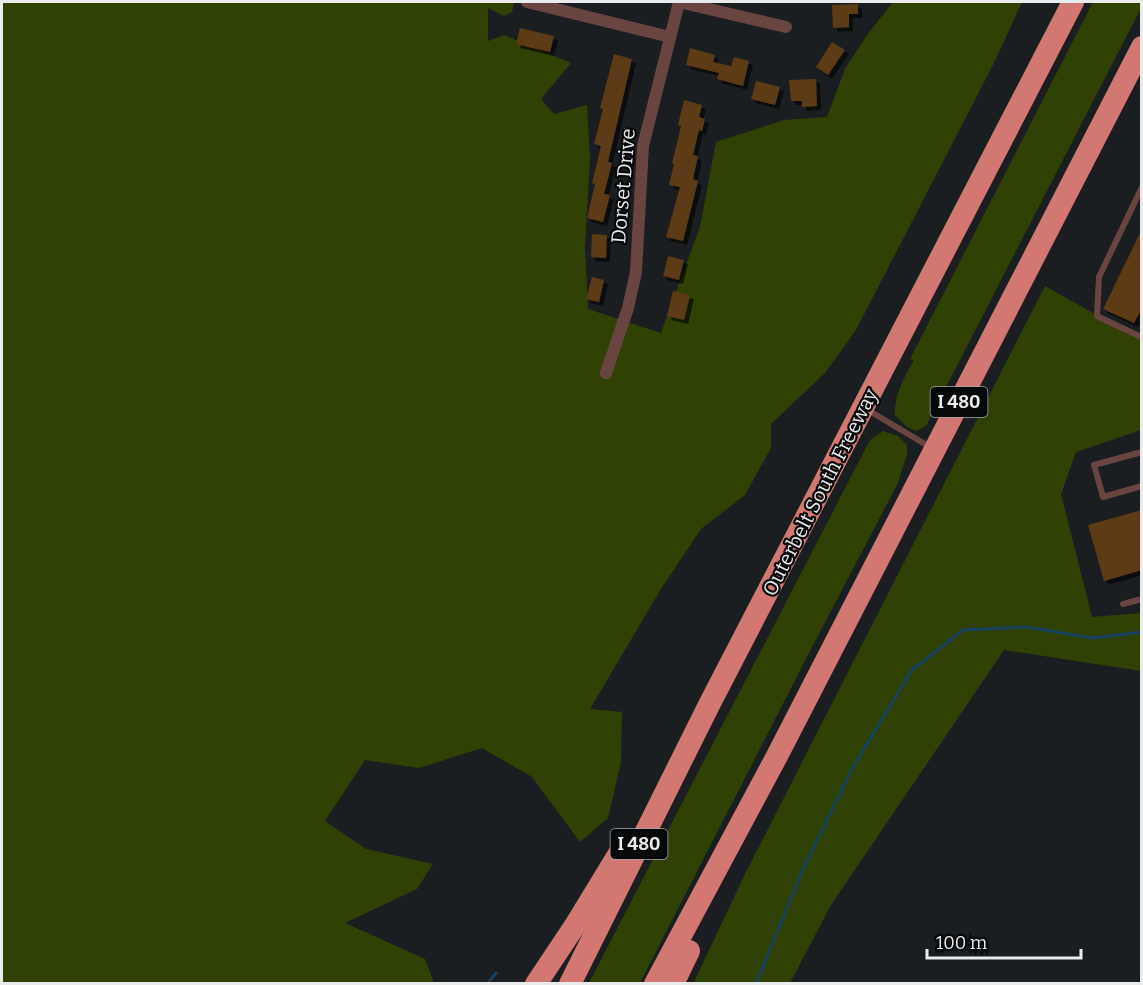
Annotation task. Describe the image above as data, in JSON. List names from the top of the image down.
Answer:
{
  "streets": {
    "highway": ["I 480", "Outerbelt South Freeway"],
    "street": ["Dorset Drive"]
  },
  "scale_bar": "100 m"
}
